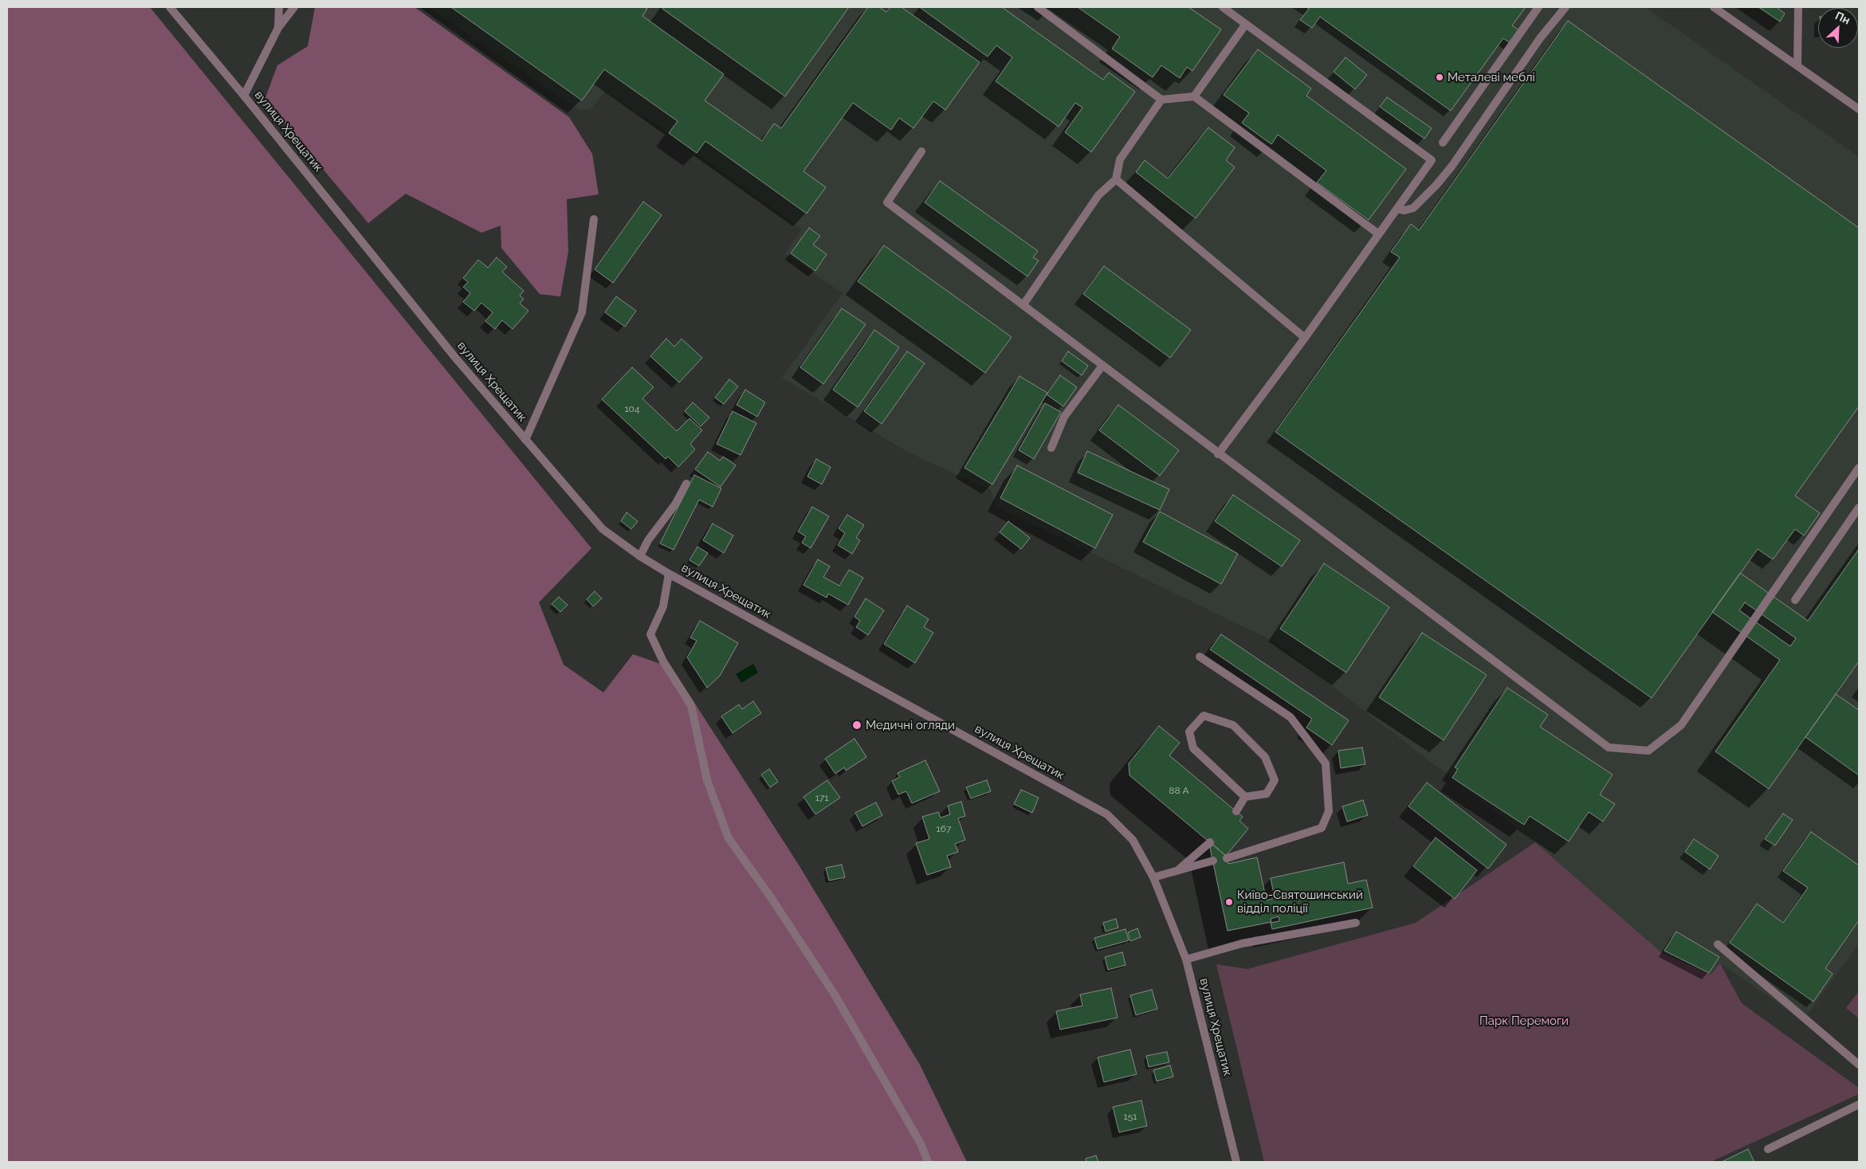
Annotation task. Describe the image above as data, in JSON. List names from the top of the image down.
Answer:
{
  "streets": {
    "street": ["вулиця Хрещатик"]
  },
  "parks": ["Парк Перемоги"],
  "places": ["Металеві меблі", "Медичні огляди", "Київо-Святошинський відділ поліції"],
  "house_numbers": [
    "104",
    "88 А",
    "171",
    "167",
    "151"
  ],
  "north": "top right"
}
